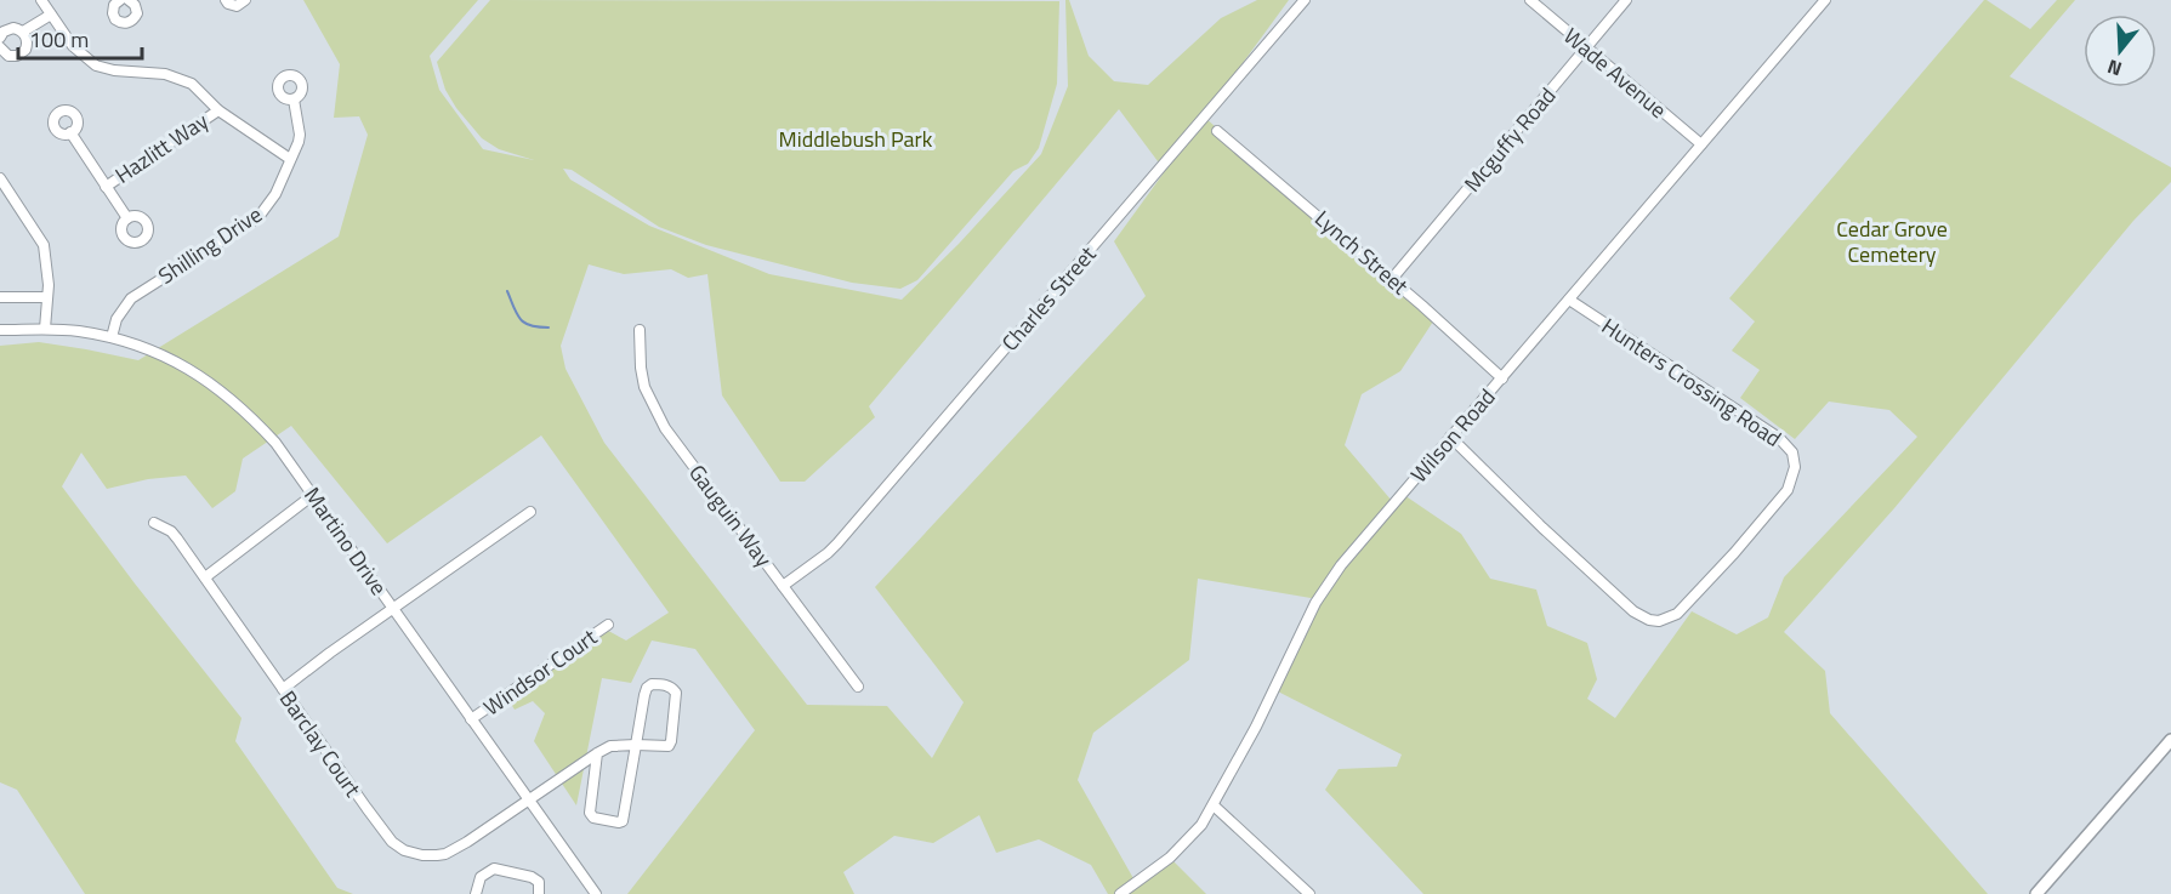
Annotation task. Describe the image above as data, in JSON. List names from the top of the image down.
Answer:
{
  "streets": {
    "street": [
      "Wade Avenue",
      "Mcguffy Road",
      "Hazlitt Way",
      "Shilling Drive",
      "Lynch Street",
      "Charles Street",
      "Hunters Crossing Road",
      "Wilson Road",
      "Gauguin Way",
      "Martino Drive",
      "Windsor Court",
      "Barclay Court"
    ]
  },
  "crossings": [
    ["Wade Avenue", "Mcguffy Road"],
    ["Wade Avenue", "Wilson Road"],
    ["Mcguffy Road", "Lynch Street"],
    ["Shilling Drive", "Martino Drive"],
    ["Lynch Street", "Wilson Road"],
    ["Charles Street", "Gauguin Way"],
    ["Hunters Crossing Road", "Wilson Road"],
    ["Martino Drive", "Windsor Court"],
    ["Martino Drive", "Barclay Court"]
  ],
  "parks": ["Middlebush Park", "Cedar Grove Cemetery"],
  "scale_bar": "100 m",
  "north": "bottom"
}
